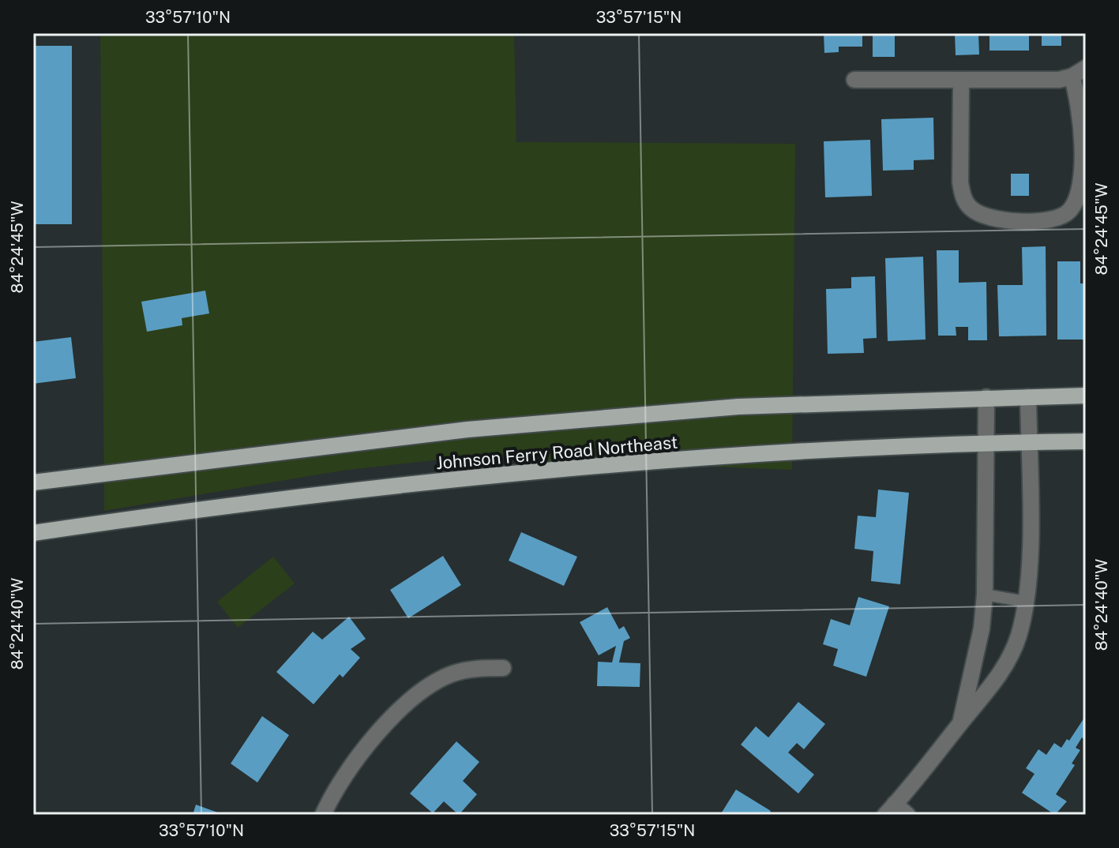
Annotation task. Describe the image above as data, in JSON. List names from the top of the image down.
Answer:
{
  "streets": {
    "main road": ["Johnson Ferry Road Northeast"]
  },
  "coordinates": [
    "33°57'10\"N",
    "33°57'15\"N",
    "84°24'45\"W",
    "84°24'40\"W"
  ]
}
